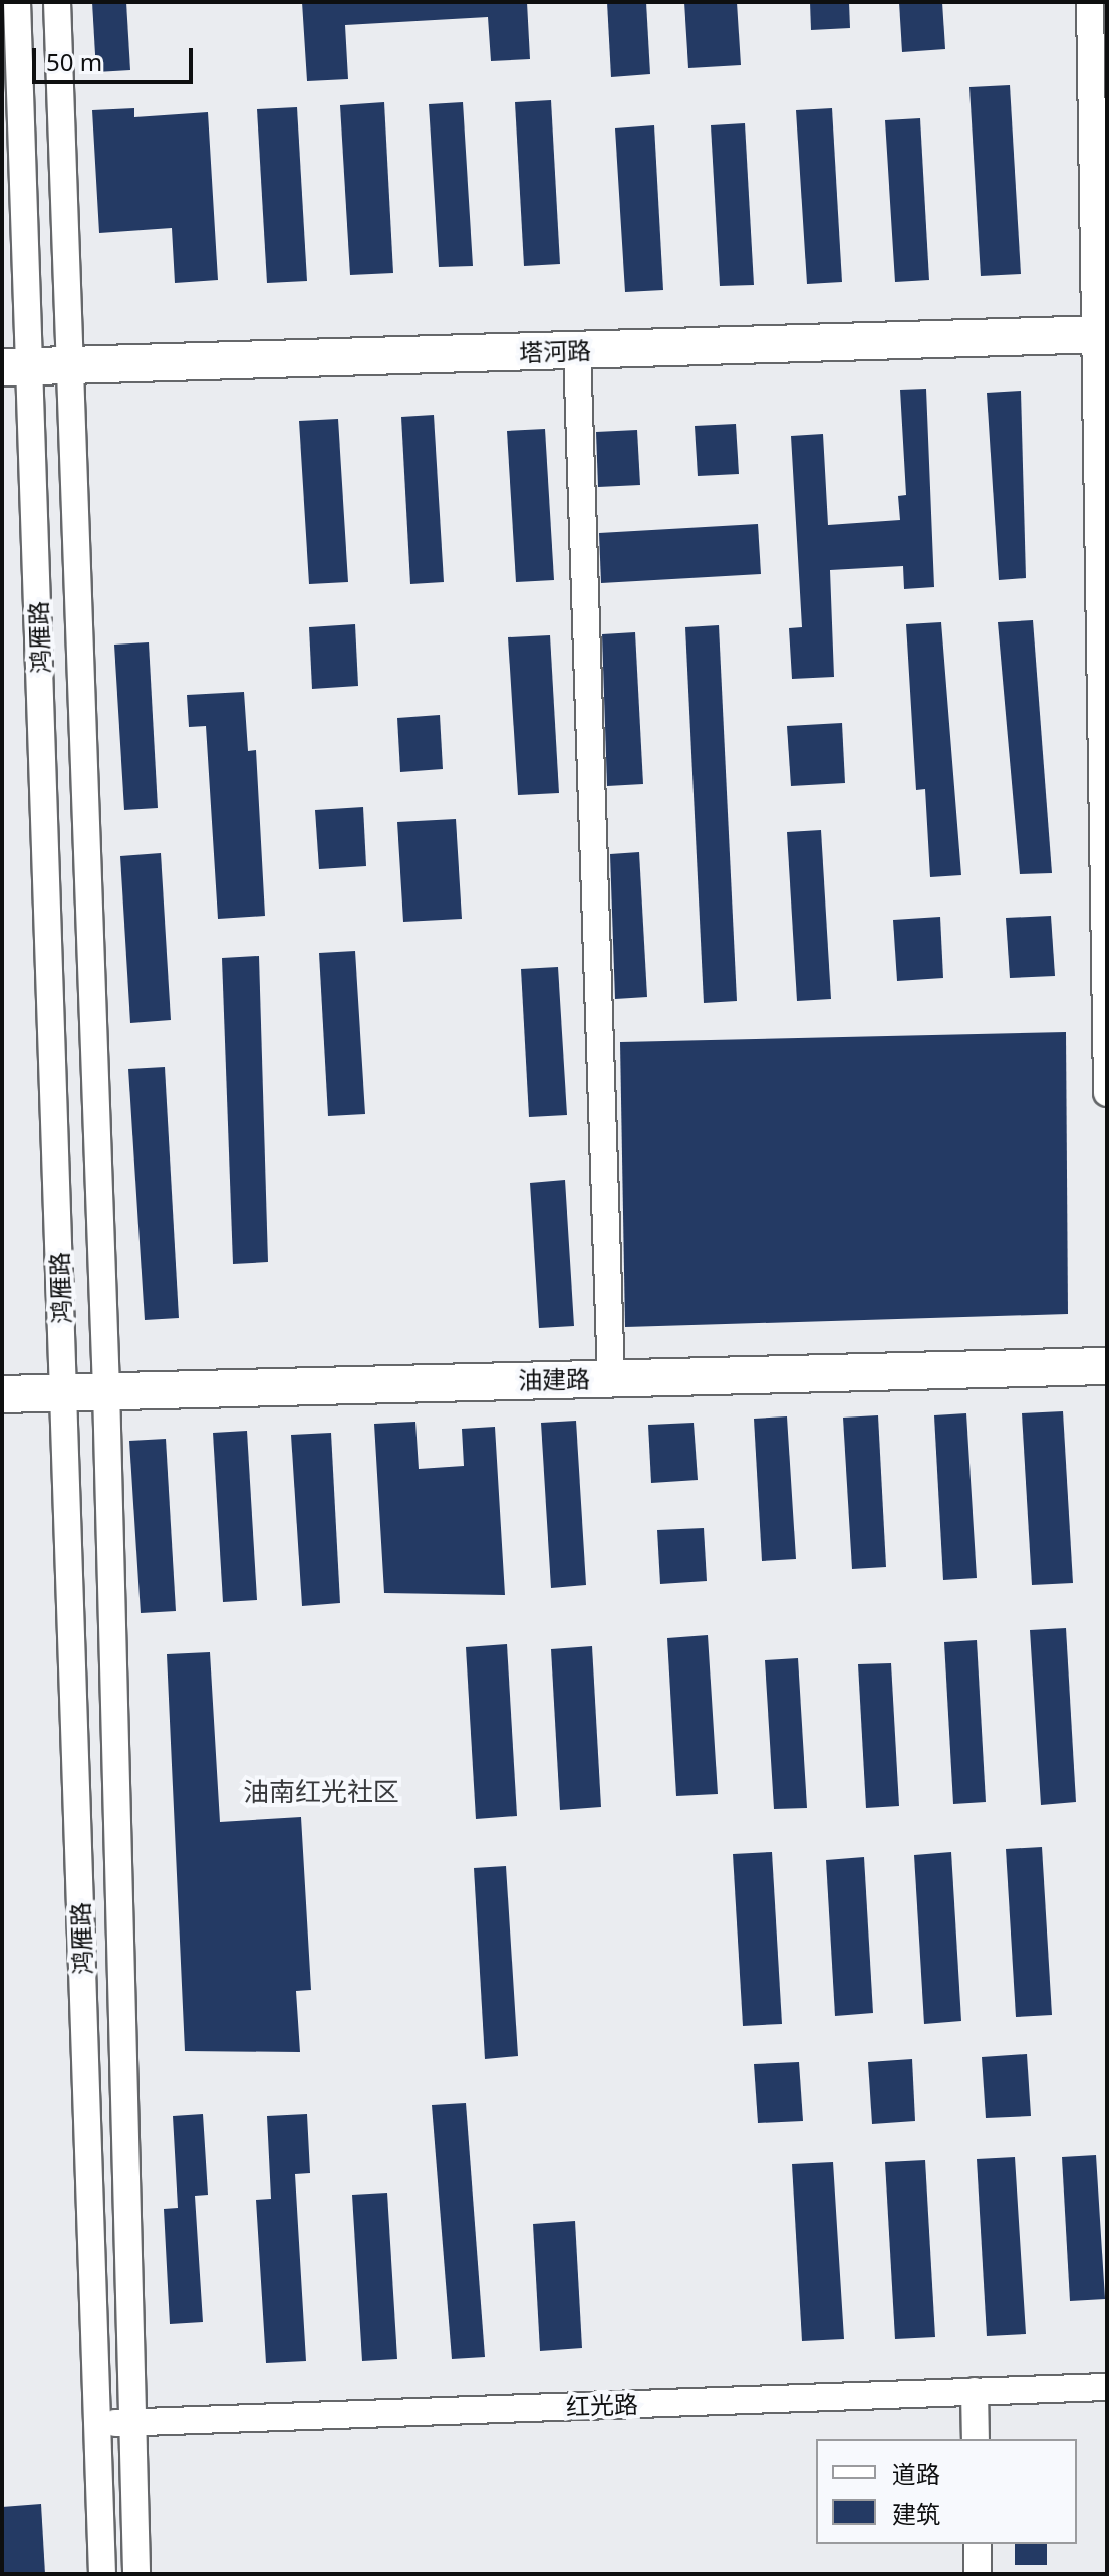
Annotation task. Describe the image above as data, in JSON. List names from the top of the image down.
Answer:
{
  "streets": {
    "main road": ["塔河路", "油建路"],
    "street": ["鸿雁路", "红光路"]
  },
  "crossings": [
    ["塔河路", "鸿雁路"],
    ["鸿雁路", "油建路"],
    ["鸿雁路", "红光路"]
  ],
  "districts": ["油南红光社区"],
  "legend": ["道路", "建筑"],
  "scale_bar": "50 m"
}
